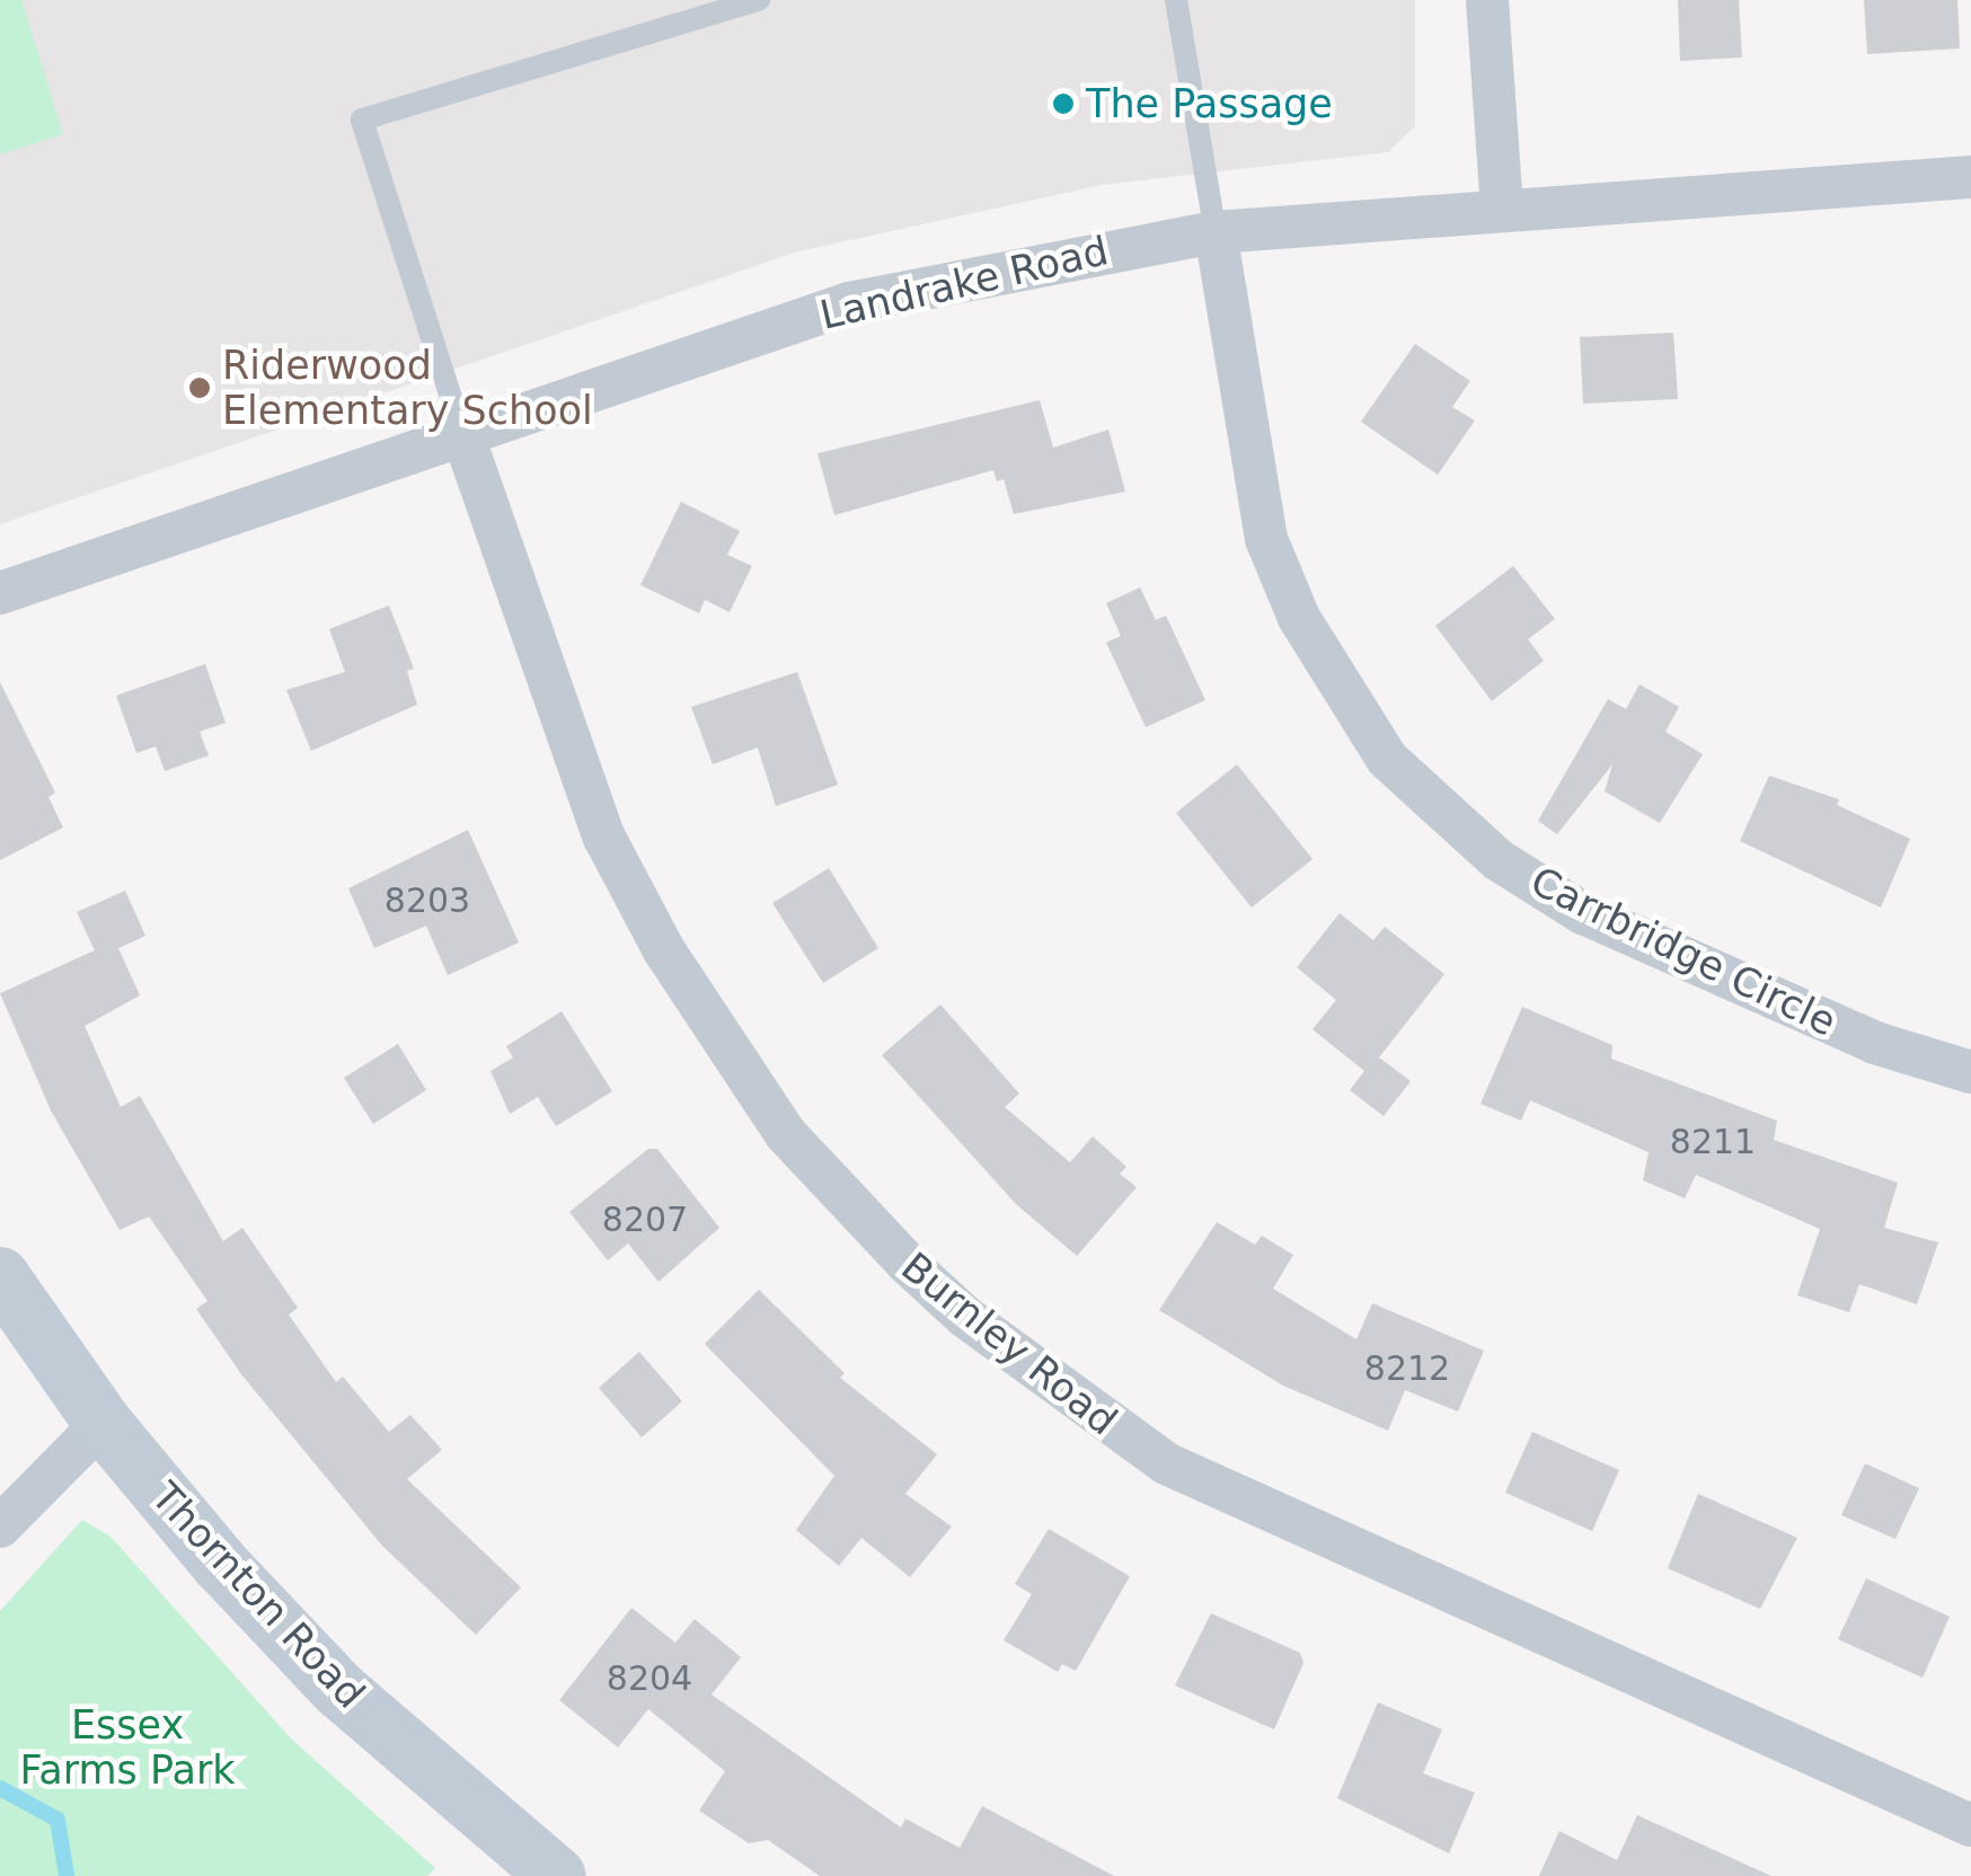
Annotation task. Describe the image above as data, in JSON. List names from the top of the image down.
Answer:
{
  "streets": {
    "street": [
      "Landrake Road",
      "Carrbridge Circle",
      "Burnley Road",
      "Thornton Road"
    ]
  },
  "crossings": [
    ["Landrake Road", "Carrbridge Circle"],
    ["Landrake Road", "Burnley Road"]
  ],
  "parks": ["Essex Farms Park"],
  "places": ["The Passage", "Riderwood Elementary School"],
  "house_numbers": [
    "8203",
    "8211",
    "8207",
    "8212",
    "8204"
  ]
}
